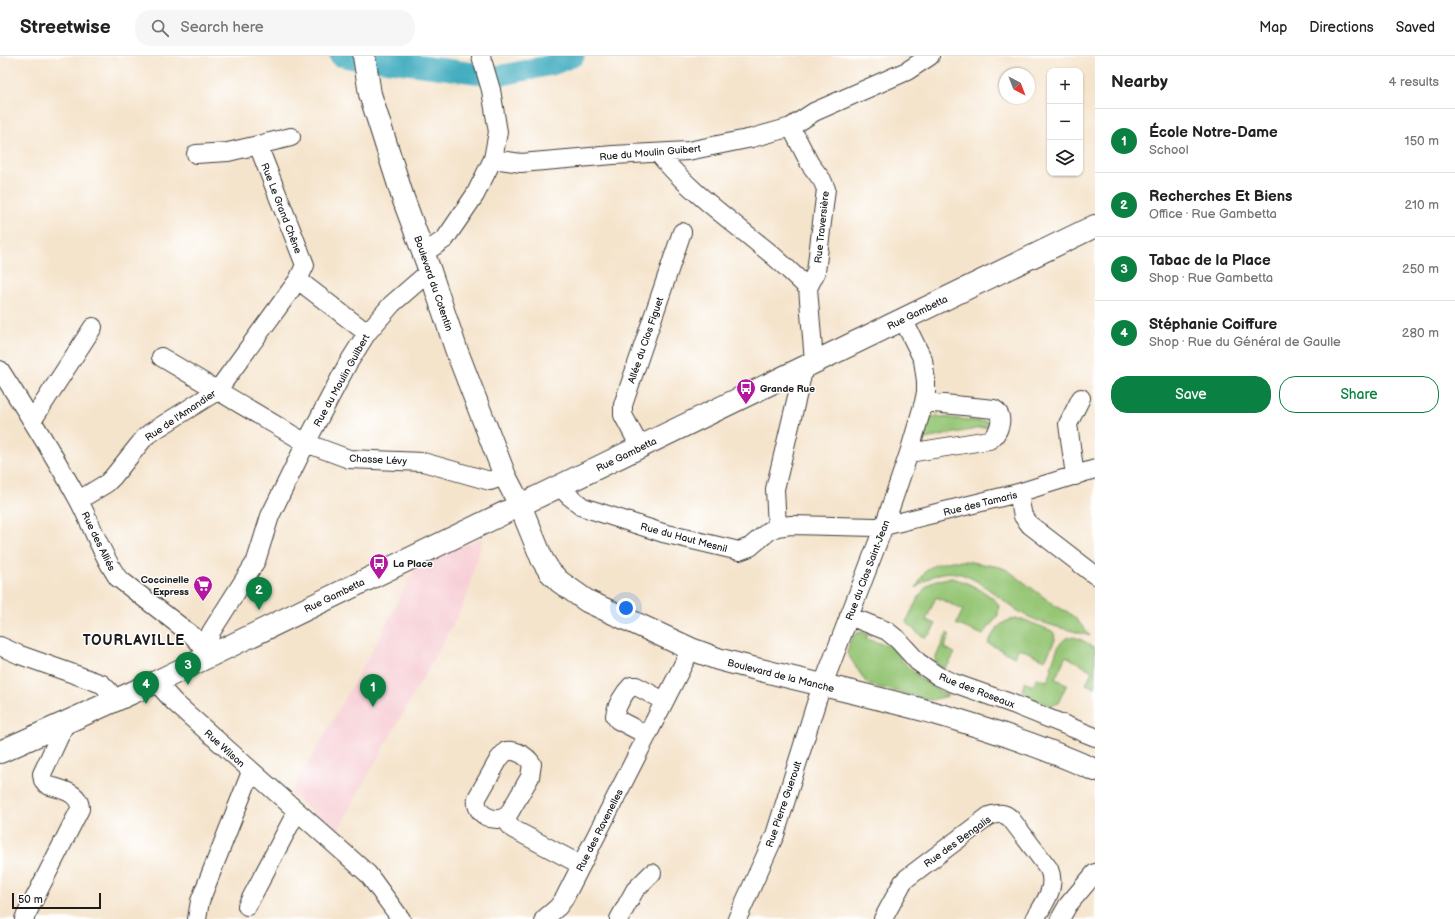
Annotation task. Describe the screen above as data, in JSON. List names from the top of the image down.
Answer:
{
  "streets": {
    "main road": ["Boulevard du Cotentin", "Rue Gambetta", "Boulevard de la Manche"],
    "street": [
      "Rue du Moulin Guibert",
      "Rue Le Grand Chêne",
      "Rue Traversière",
      "Allée du Clos Figuet",
      "Rue du Moulin Guilbert",
      "Rue de l'Amandier",
      "Chasse Lévy",
      "Rue des Tamaris",
      "Rue du Haut Mesnil",
      "Rue des Alliés",
      "Rue du Clos Saint-Jean",
      "Rue des Roseaux",
      "Rue Wilson",
      "Rue Pierre Gueroult",
      "Rue des Ravenelles",
      "Rue des Bengalis"
    ]
  },
  "crossings": [
    ["Rue du Moulin Guibert", "Rue Traversière"],
    ["Rue Le Grand Chêne", "Rue de l'Amandier"],
    ["Boulevard du Cotentin", "Rue Gambetta"],
    ["Boulevard du Cotentin", "Rue du Moulin Guilbert"],
    ["Boulevard du Cotentin", "Chasse Lévy"],
    ["Boulevard du Cotentin", "Boulevard de la Manche"],
    ["Rue Gambetta", "Allée du Clos Figuet"],
    ["Rue Gambetta", "Rue du Moulin Guilbert"],
    ["Rue Gambetta", "Rue du Haut Mesnil"],
    ["Rue Gambetta", "Rue des Alliés"],
    ["Rue Gambetta", "Rue du Clos Saint-Jean"],
    ["Rue Gambetta", "Boulevard de la Manche"],
    ["Rue Gambetta", "Rue Wilson"],
    ["Rue du Moulin Guilbert", "Chasse Lévy"],
    ["Rue du Moulin Guilbert", "Rue des Alliés"],
    ["Rue de l'Amandier", "Chasse Lévy"],
    ["Rue de l'Amandier", "Rue des Alliés"],
    ["Rue des Tamaris", "Rue du Haut Mesnil"],
    ["Rue des Tamaris", "Rue du Clos Saint-Jean"],
    ["Rue du Haut Mesnil", "Rue du Clos Saint-Jean"],
    ["Rue du Clos Saint-Jean", "Boulevard de la Manche"],
    ["Rue du Clos Saint-Jean", "Rue des Roseaux"],
    ["Rue du Clos Saint-Jean", "Rue Pierre Gueroult"],
    ["Boulevard de la Manche", "Rue Pierre Gueroult"],
    ["Boulevard de la Manche", "Rue des Ravenelles"]
  ],
  "districts": ["TOURLAVILLE"],
  "places": {
    "bus stop": ["Grande Rue", "La Place"],
    "supermarket": ["Coccinelle Express"]
  },
  "scale_bar": "50 m",
  "north": "bottom right",
  "page": {
    "header": "Streetwise",
    "search": "Search here",
    "nav": ["Map", "Directions", "Saved"],
    "heading": ["Nearby", "4 results"],
    "map_buttons": ["+", "−"],
    "list": [
      {
        "mark": "1",
        "name": "École Notre-Dame",
        "note": "School",
        "value": "150 m"
      },
      {
        "mark": "2",
        "name": "Recherches Et Biens",
        "note": "Office · Rue Gambetta",
        "value": "210 m"
      },
      {
        "mark": "3",
        "name": "Tabac de la Place",
        "note": "Shop · Rue Gambetta",
        "value": "250 m"
      },
      {
        "mark": "4",
        "name": "Stéphanie Coiffure",
        "note": "Shop · Rue du Général de Gaulle",
        "value": "280 m"
      }
    ],
    "buttons": ["Save", "Share"],
    "pins": [
      "2",
      "3",
      "4",
      "1"
    ],
    "scale": "50 m"
  }
}
